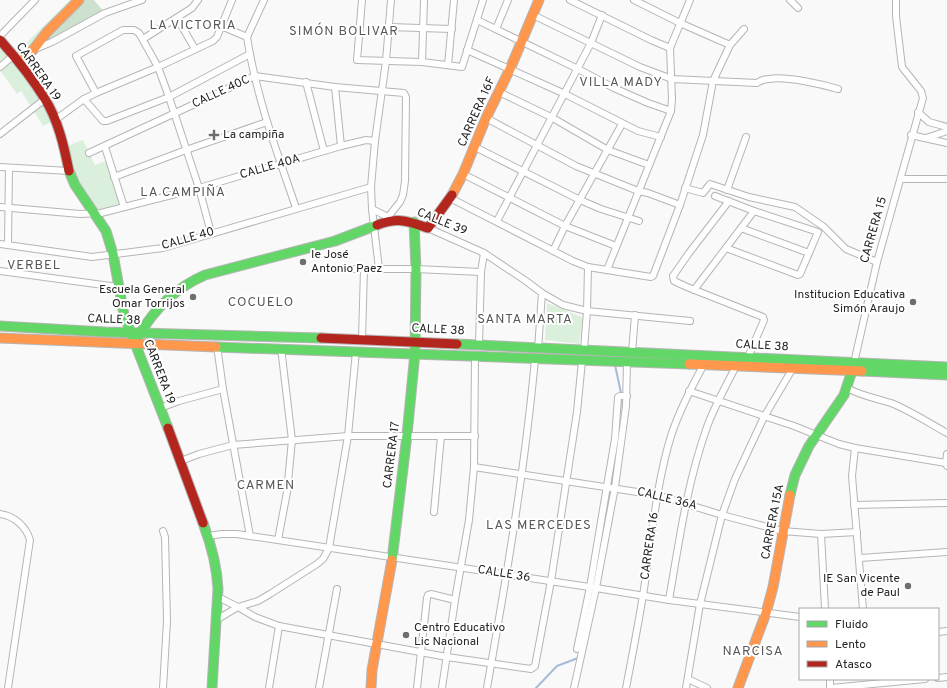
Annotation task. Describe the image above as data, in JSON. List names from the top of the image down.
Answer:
{
  "streets": {
    "main road": [
      "CARRERA 19",
      "CARRERA 16F",
      "CALLE 39",
      "CALLE 38",
      "CARRERA 17",
      "CARRERA 15A"
    ],
    "street": [
      "CALLE 40C",
      "CALLE 40A",
      "CARRERA 15",
      "CALLE 40",
      "CALLE 36A",
      "CARRERA 16",
      "CALLE 36"
    ]
  },
  "crossings": [
    ["CARRERA 19", "CALLE 40A"],
    ["CARRERA 19", "CALLE 39"],
    ["CARRERA 19", "CALLE 40"],
    ["CARRERA 19", "CALLE 38"],
    ["CARRERA 19", "CALLE 36"],
    ["CALLE 40C", "CALLE 39"],
    ["CARRERA 16F", "CALLE 39"],
    ["CALLE 39", "CALLE 38"],
    ["CALLE 39", "CARRERA 17"],
    ["CARRERA 15", "CALLE 38"],
    ["CARRERA 15", "CARRERA 15A"],
    ["CALLE 38", "CARRERA 17"],
    ["CALLE 38", "CARRERA 15A"],
    ["CALLE 38", "CARRERA 16"],
    ["CARRERA 17", "CALLE 36"],
    ["CALLE 36A", "CARRERA 15A"],
    ["CALLE 36A", "CARRERA 16"],
    ["CARRERA 15A", "CALLE 36"],
    ["CARRERA 16", "CALLE 36"]
  ],
  "districts": [
    "LA VICTORIA",
    "SIMÓN BOLIVAR",
    "VILLA MADY",
    "LA CAMPIÑA",
    "VERBEL",
    "COCUELO",
    "SANTA MARTA",
    "CARMEN",
    "LAS MERCEDES",
    "NARCISA"
  ],
  "places": {
    "health": ["La campiña"],
    "other": [
      "Ie José Antonio Paez",
      "Escuela General Omar Torrijos",
      "Institucion Educativa Simón Araujo",
      "IE San Vicente de Paul",
      "Centro Educativo Lic Nacional"
    ]
  },
  "legend": ["Fluido", "Lento", "Atasco"]
}
